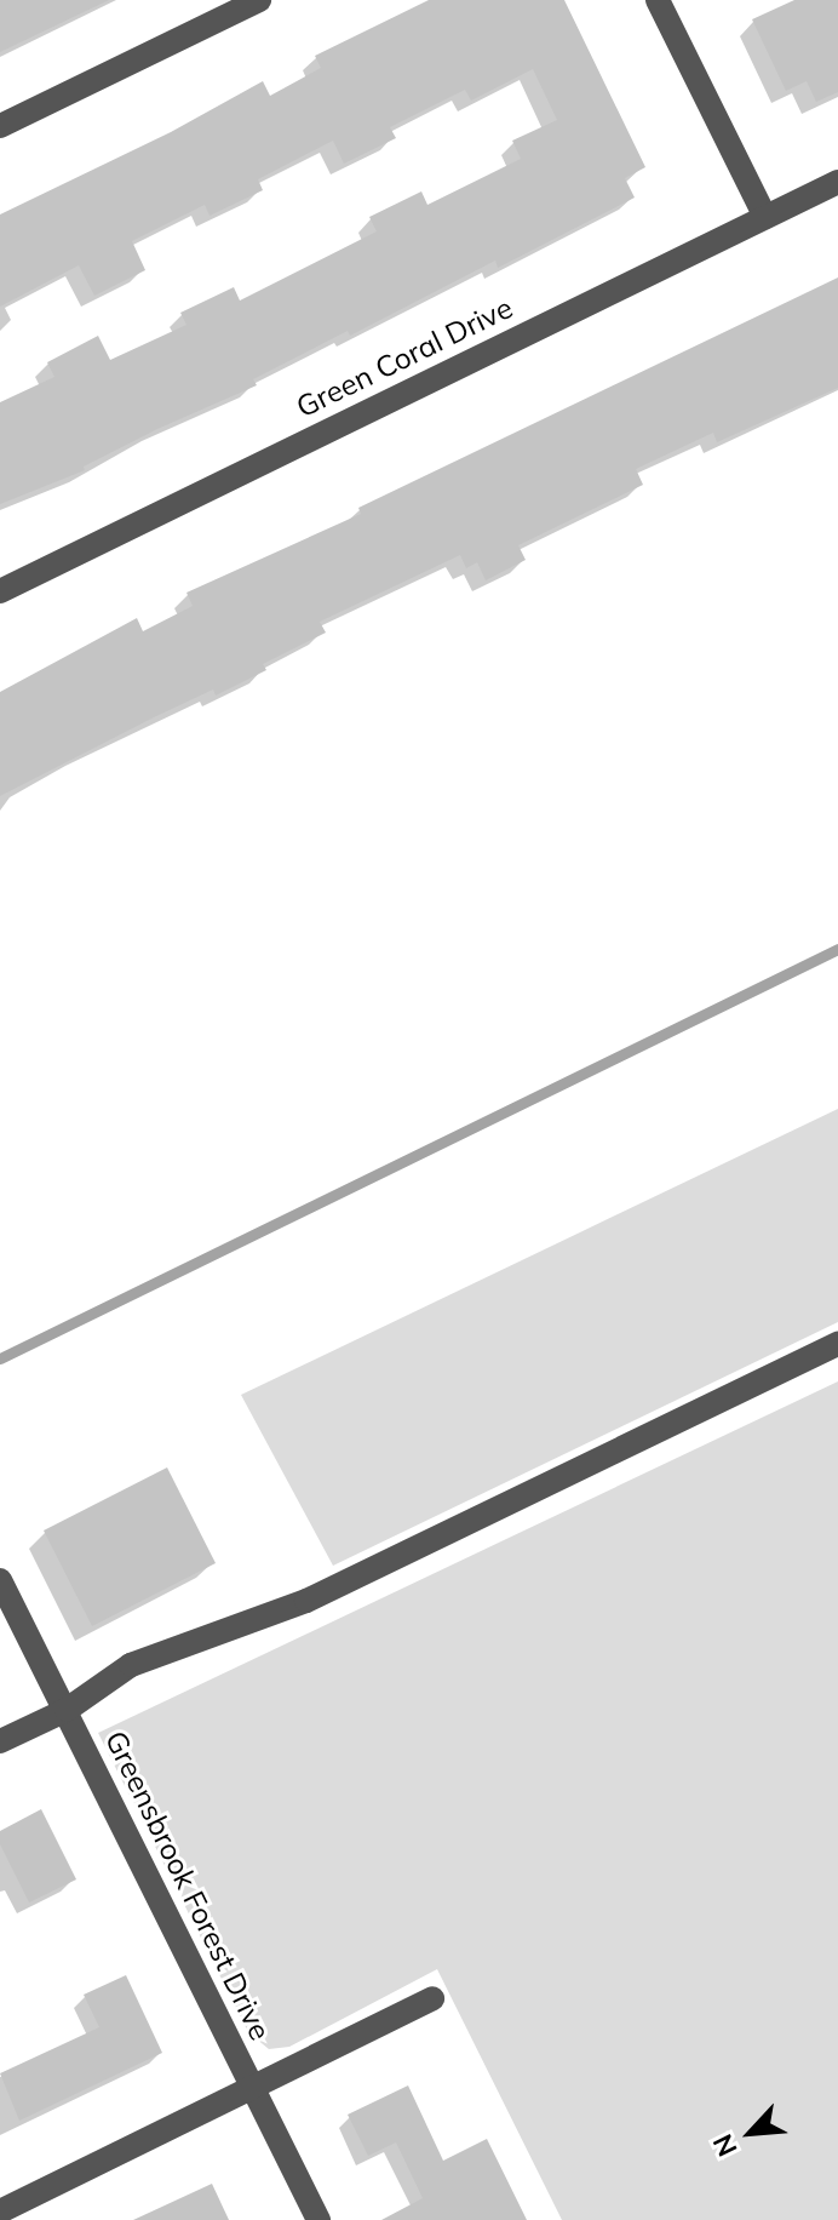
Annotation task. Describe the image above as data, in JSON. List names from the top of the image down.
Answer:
{
  "streets": {
    "street": ["Green Coral Drive", "Greensbrook Forest Drive"]
  },
  "north": "bottom left"
}
